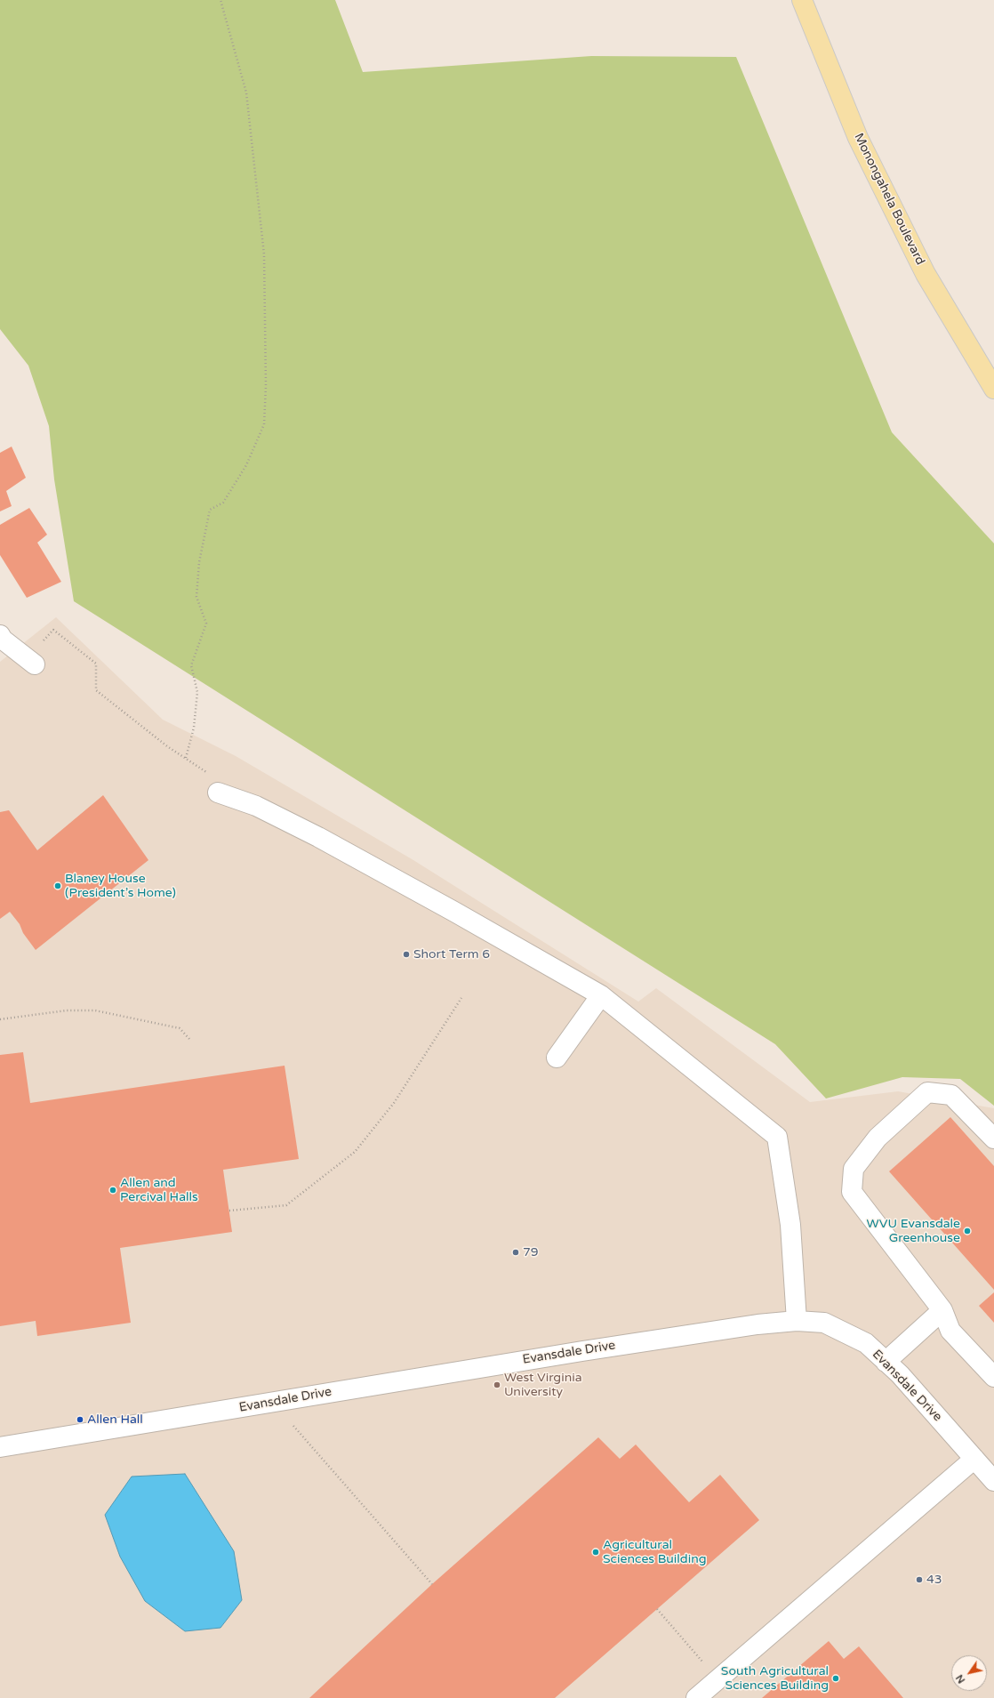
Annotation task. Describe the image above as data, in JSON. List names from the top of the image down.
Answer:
{
  "streets": {
    "main road": ["Monongahela Boulevard"],
    "street": ["Evansdale Drive"]
  },
  "places": [
    "Blaney House (President’s Home)",
    "Short Term 6",
    "Allen and Percival Halls",
    "WVU Evansdale Greenhouse",
    "79",
    "West Virginia University",
    "Allen Hall",
    "Agricultural Sciences Building",
    "43",
    "South Agricultural Sciences Building"
  ],
  "north": "bottom left"
}
